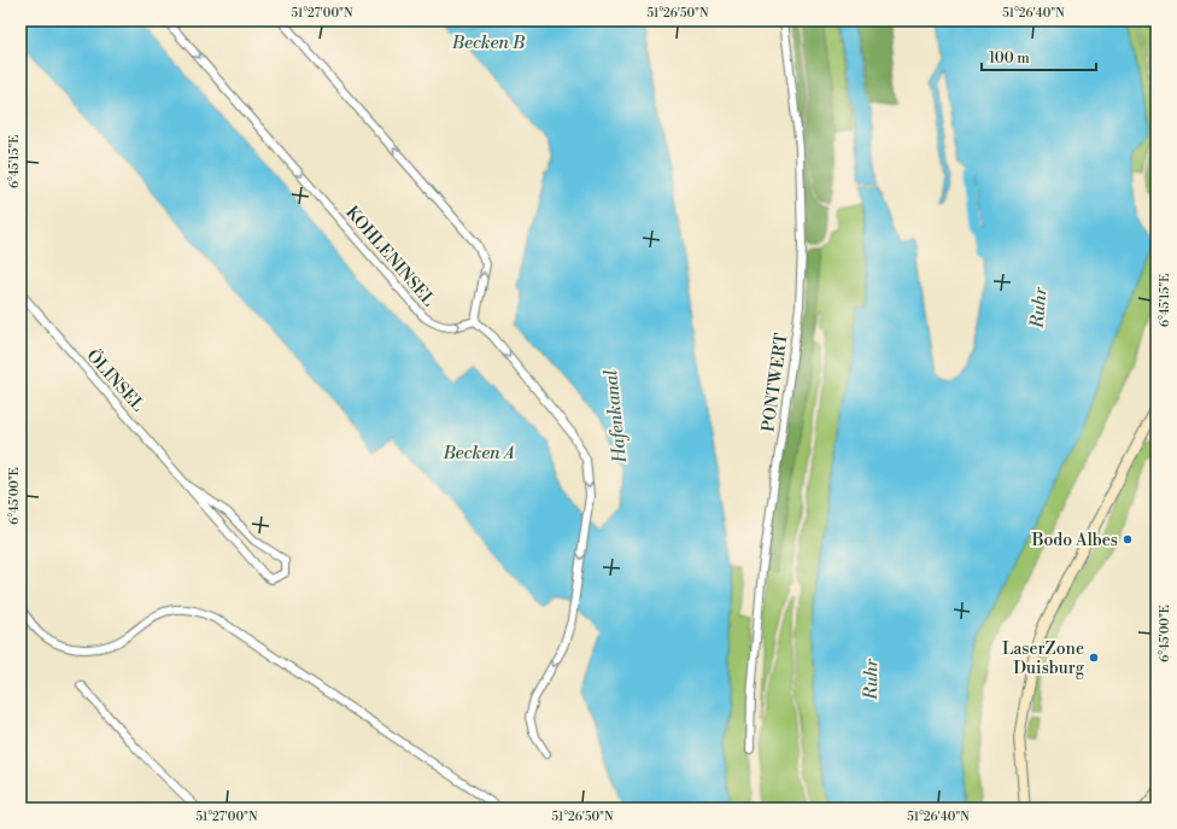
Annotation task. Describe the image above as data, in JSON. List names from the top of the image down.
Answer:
{
  "streets": {
    "street": ["KOHLENINSEL", "ÖLINSEL", "PONTWERT"]
  },
  "one_way": ["KOHLENINSEL"],
  "water": [
    "Becken B",
    "Ruhr",
    "Hafenkanal",
    "Becken A"
  ],
  "places": ["Bodo Albes", "LaserZone Duisburg"],
  "scale_bar": "100 m",
  "coordinates": [
    "51°27'00\"N",
    "51°26'50\"N",
    "51°26'40\"N",
    "6°45'15\"E",
    "6°45'00\"E"
  ]
}
